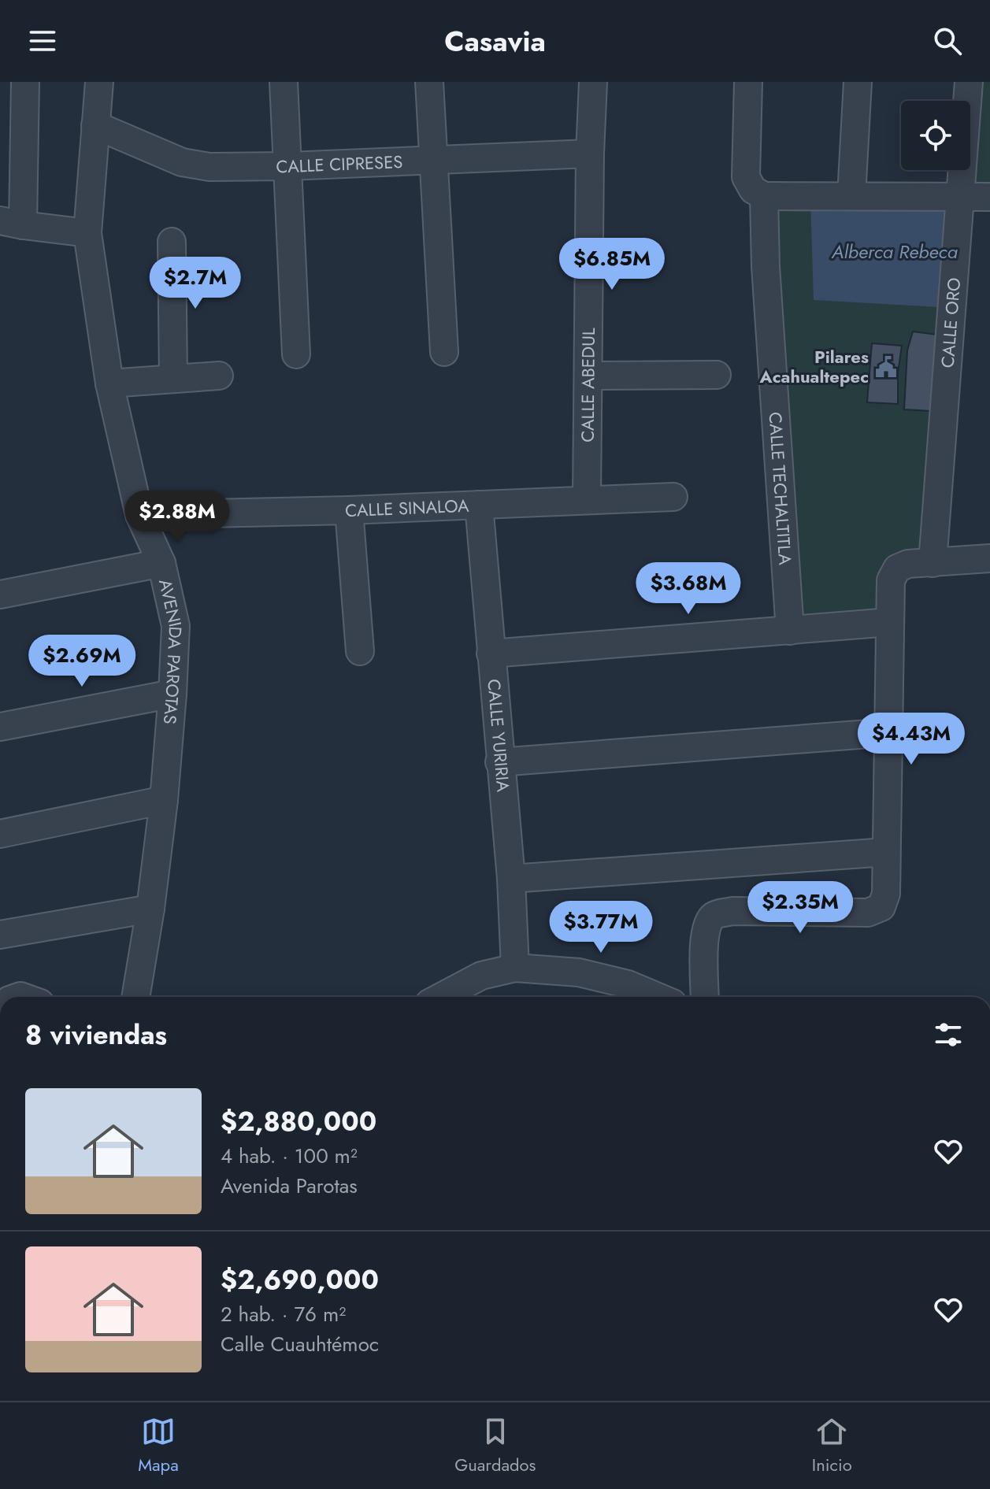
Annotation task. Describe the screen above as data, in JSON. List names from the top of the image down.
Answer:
{
  "streets": {
    "street": [
      "CALLE CIPRESES",
      "CALLE ORO",
      "CALLE ABEDUL",
      "CALLE TECHALTITLA",
      "CALLE SINALOA",
      "AVENIDA PAROTAS",
      "CALLE YURIRIA"
    ]
  },
  "crossings": [
    ["CALLE CIPRESES", "CALLE ABEDUL"],
    ["CALLE CIPRESES", "AVENIDA PAROTAS"],
    ["CALLE ABEDUL", "CALLE SINALOA"],
    ["CALLE SINALOA", "AVENIDA PAROTAS"],
    ["CALLE SINALOA", "CALLE YURIRIA"]
  ],
  "water": ["Alberca Rebeca"],
  "places": {
    "public building": ["Pilares Acahualtepec"]
  },
  "page": {
    "header": "Casavia",
    "price": [
      "$6.85M",
      "$2.7M",
      "$2.88M",
      "$3.68M",
      "$2.69M",
      "$4.43M",
      "$2.35M",
      "$3.77M"
    ],
    "heading": "8 viviendas",
    "list": [
      {
        "name": "$2,880,000",
        "note": "4 hab. · 100 m² · Avenida Parotas"
      },
      {
        "name": "$2,690,000",
        "note": "2 hab. · 76 m² · Calle Cuauhtémoc"
      }
    ],
    "tabs": ["Mapa", "Guardados", "Inicio"]
  }
}
